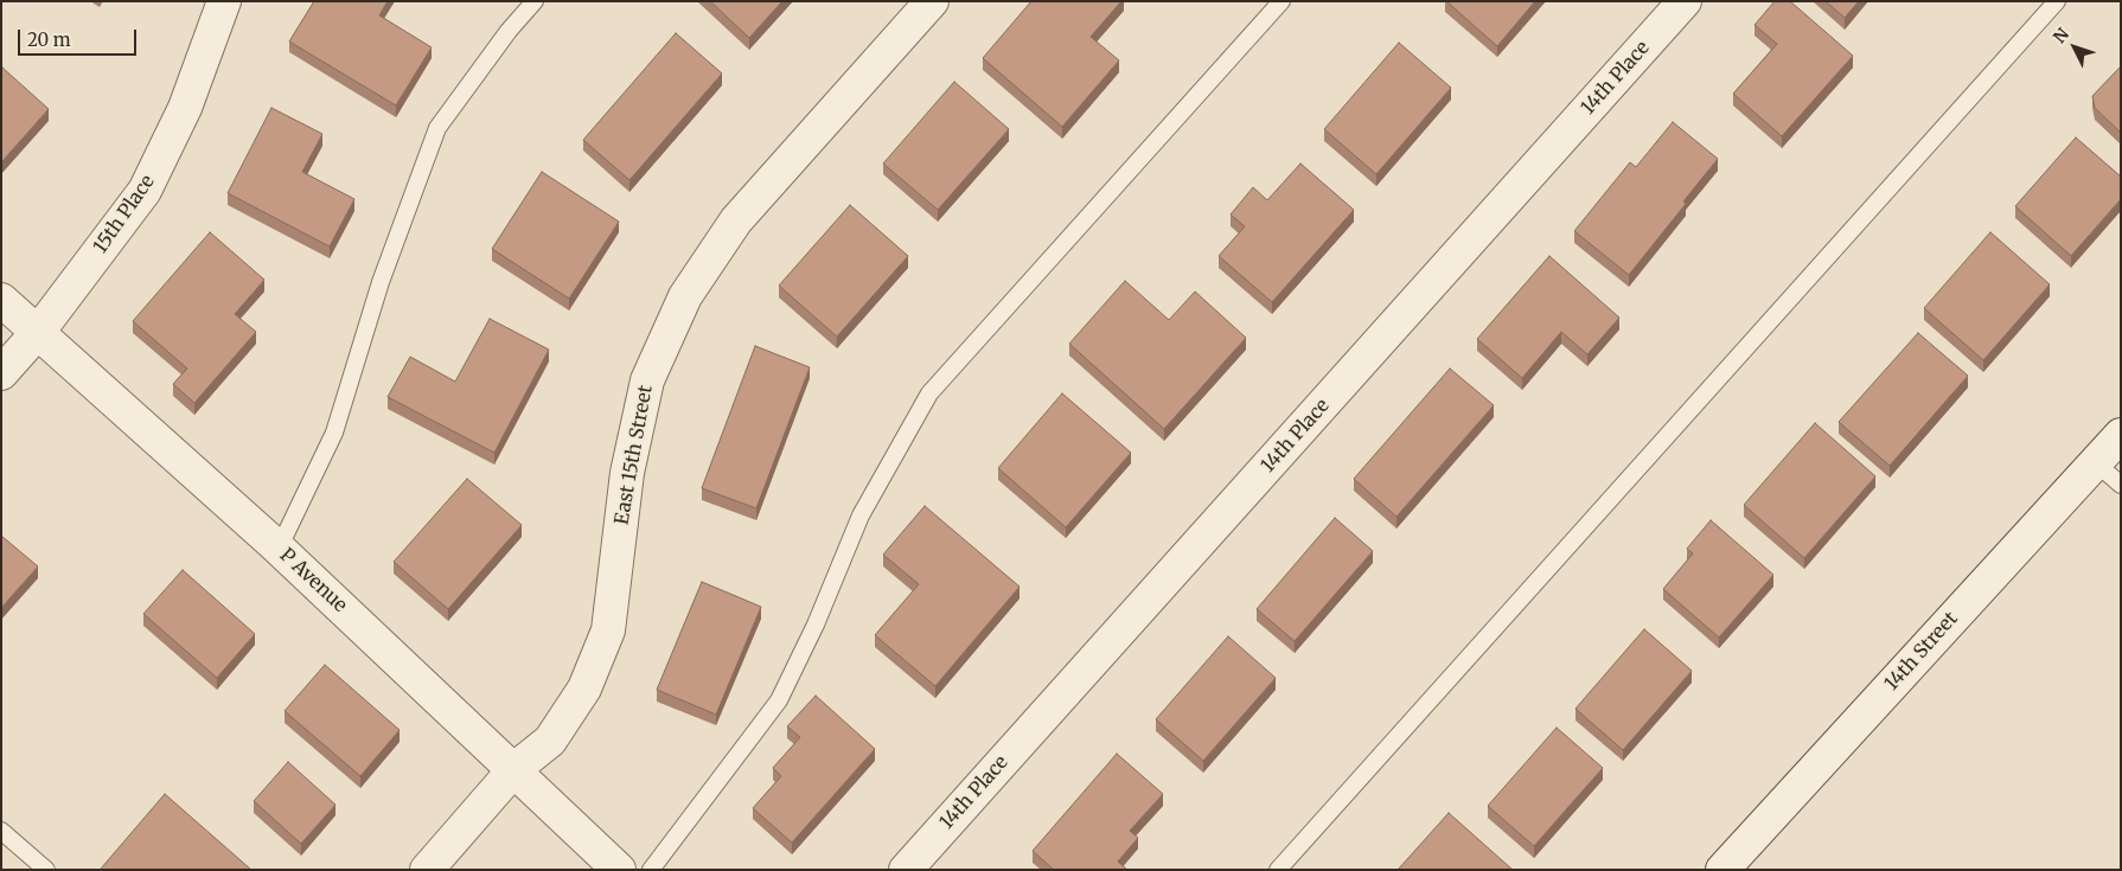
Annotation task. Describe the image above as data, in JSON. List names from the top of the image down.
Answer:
{
  "streets": {
    "street": [
      "14th Place",
      "15th Place",
      "East 15th Street",
      "P Avenue",
      "14th Street"
    ]
  },
  "crossings": [
    ["15th Place", "P Avenue"],
    ["East 15th Street", "P Avenue"]
  ],
  "scale_bar": "20 m",
  "north": "top left"
}
